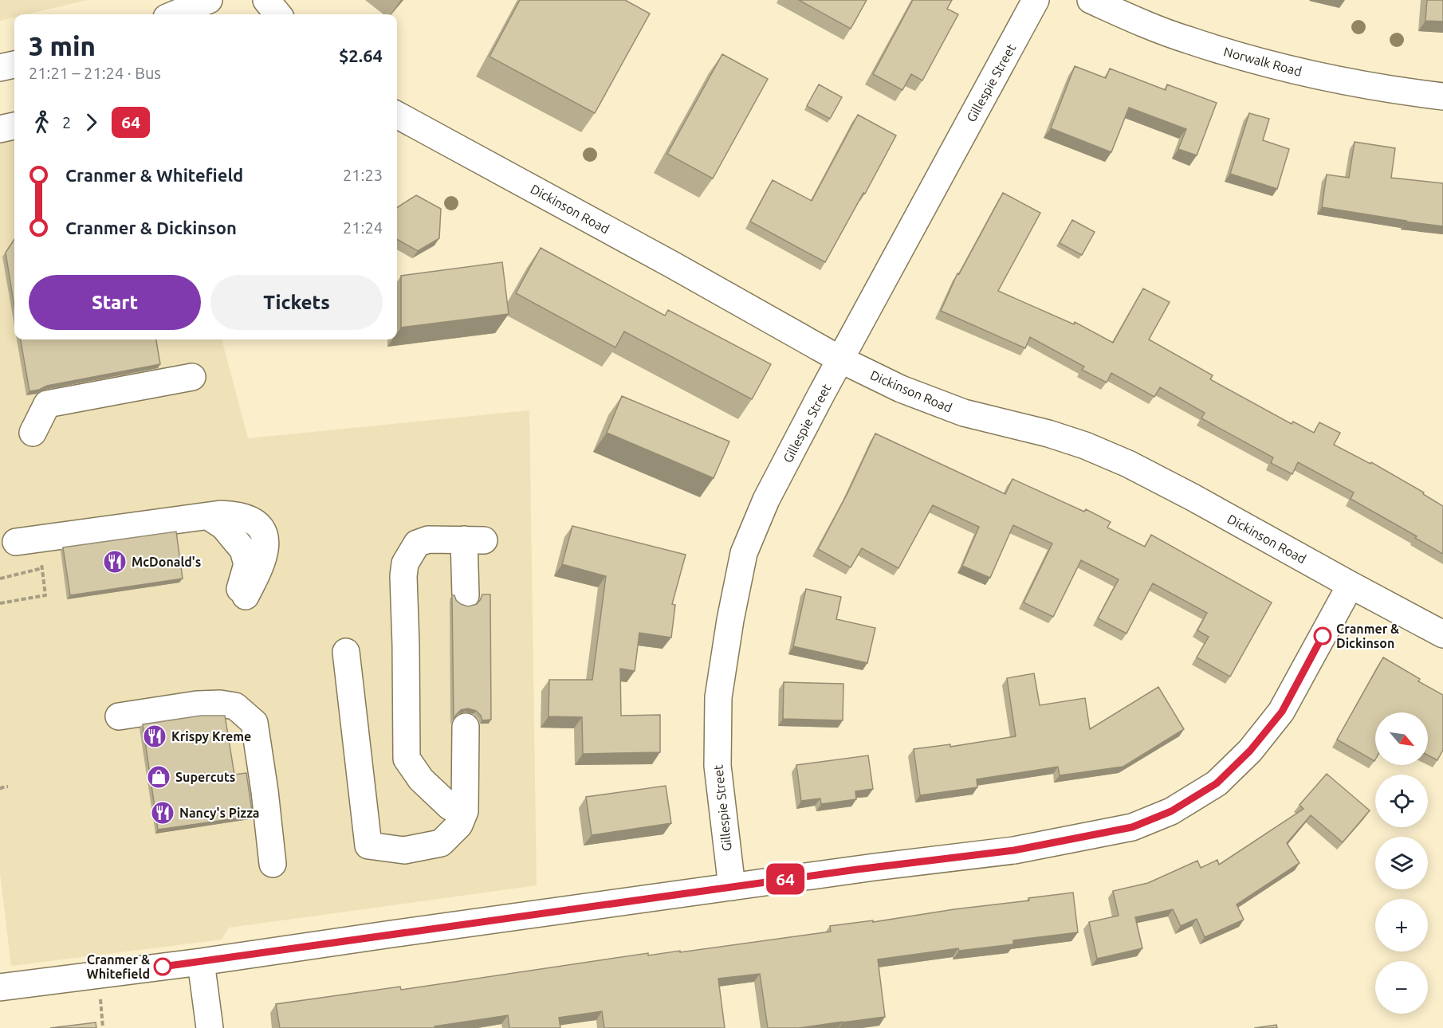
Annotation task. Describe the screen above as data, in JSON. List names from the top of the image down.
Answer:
{
  "streets": {
    "street": ["Norwalk Road", "Gillespie Street", "Dickinson Road"]
  },
  "crossings": [
    ["Gillespie Street", "Dickinson Road"]
  ],
  "places": {
    "restaurant": ["McDonald's", "Krispy Kreme", "Nancy's Pizza"],
    "other": ["Cranmer & Dickinson", "Cranmer & Whitefield"],
    "shop": ["Supercuts"]
  },
  "lines": ["bus line 64"],
  "north": "bottom right",
  "page": {
    "on_map": "64",
    "heading": ["3 min", "21:21 – 21:24 · Bus", "$2.64"],
    "legs": ["2", "64"],
    "list": [
      {
        "name": "Cranmer & Whitefield",
        "value": "21:23"
      },
      {
        "name": "Cranmer & Dickinson",
        "value": "21:24"
      }
    ],
    "buttons": ["Start", "Tickets"],
    "map_buttons": ["+", "−"]
  }
}
